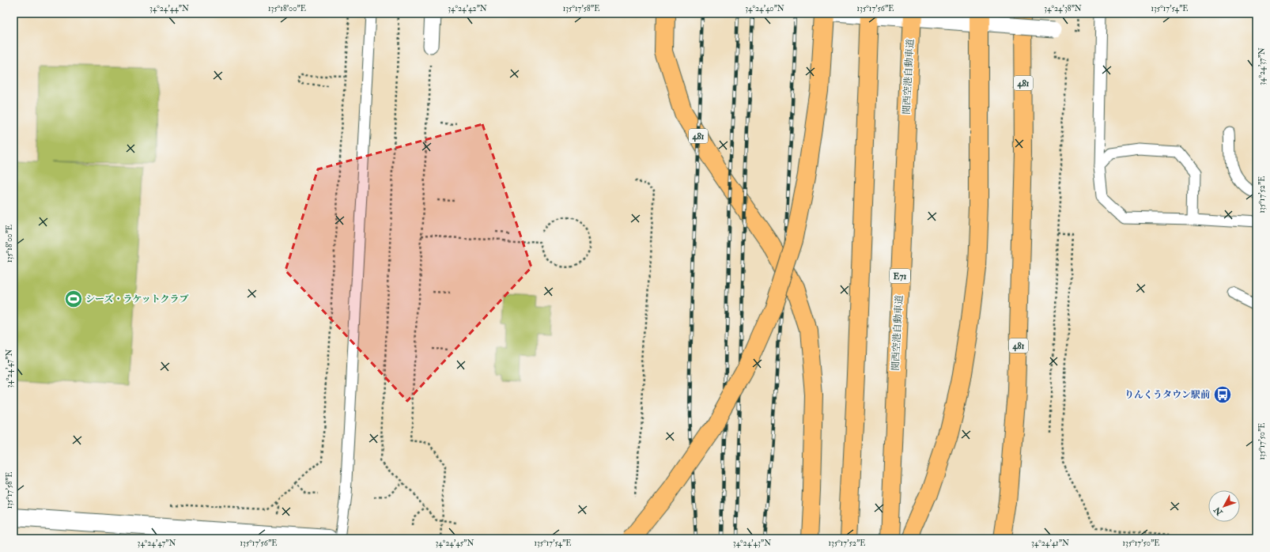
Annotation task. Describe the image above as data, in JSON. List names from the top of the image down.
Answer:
{
  "streets": {
    "highway": ["関西空港自動車道", "481", "E71"]
  },
  "places": {
    "sports": ["シーズ・ラケットクラブ"],
    "bus stop": ["りんくうタウン駅前"]
  },
  "north": "bottom left",
  "coordinates": [
    "34°24'44\"N",
    "135°18'00\"E",
    "34°24'42\"N",
    "135°17'58\"E",
    "34°24'40\"N",
    "135°17'56\"E",
    "34°24'38\"N",
    "135°17'54\"E",
    "34°24'37\"N",
    "135°17'52\"E",
    "34°24'47\"N",
    "135°17'50\"E",
    "34°24'45\"N",
    "34°24'43\"N",
    "34°24'41\"N"
  ]
}
